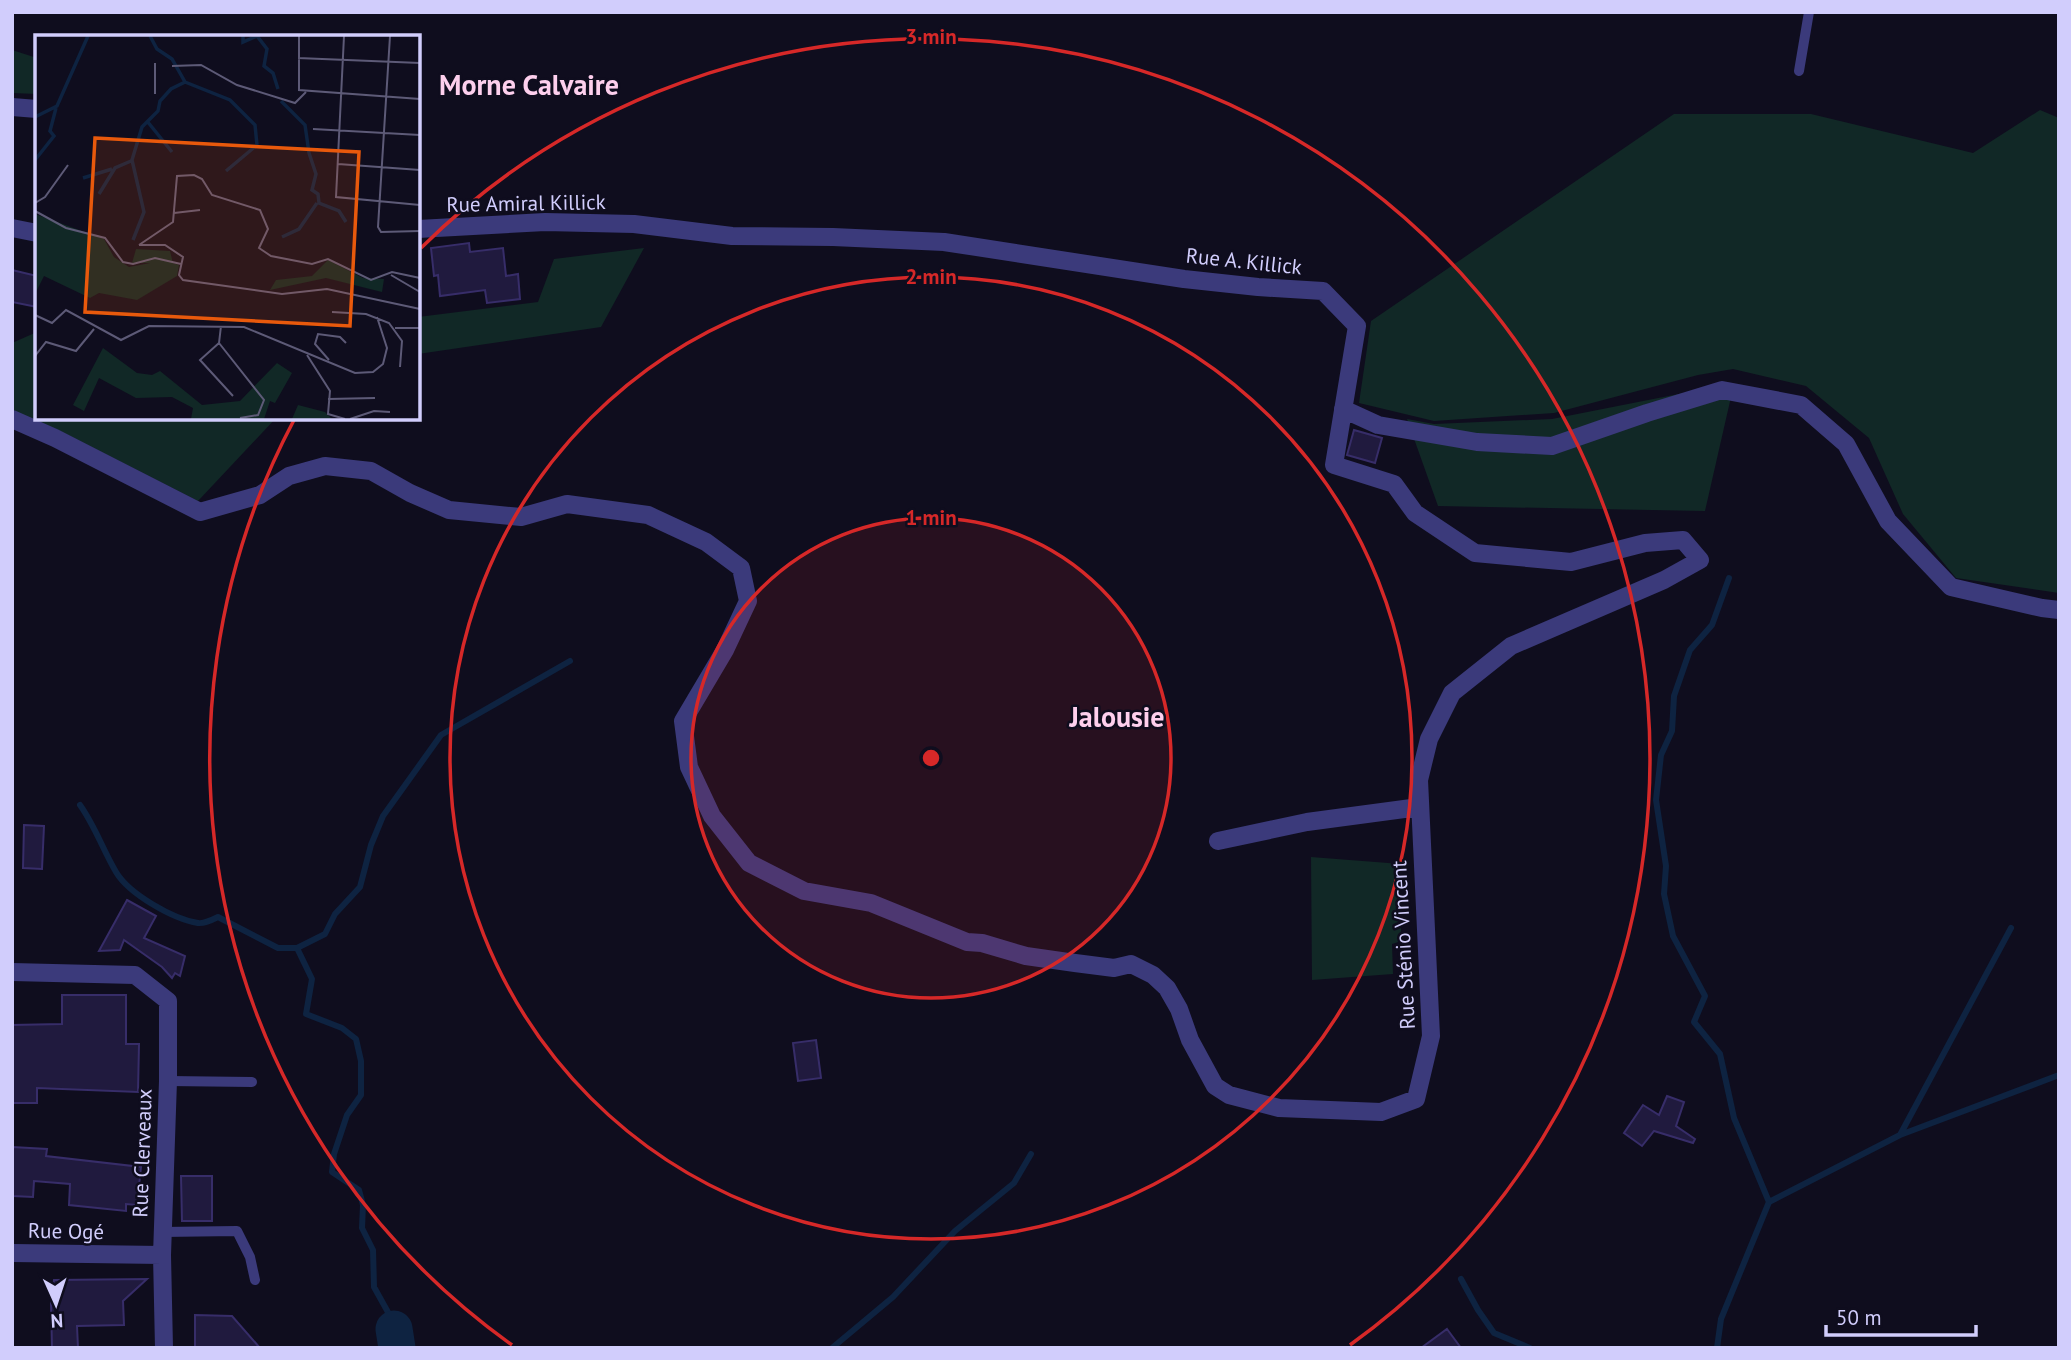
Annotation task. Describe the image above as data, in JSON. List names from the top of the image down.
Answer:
{
  "streets": {
    "street": [
      "Rue Amiral Killick",
      "Rue A. Killick",
      "Rue Sténio Vincent",
      "Rue Clerveaux",
      "Rue Ogé"
    ]
  },
  "crossings": [
    ["Rue Amiral Killick", "Rue A. Killick"],
    ["Rue A. Killick", "Rue Sténio Vincent"],
    ["Rue Clerveaux", "Rue Ogé"]
  ],
  "districts": ["Morne Calvaire", "Jalousie"],
  "scale_bar": "50 m",
  "north": "bottom",
  "rings": ["3 min", "2 min", "1 min"]
}
